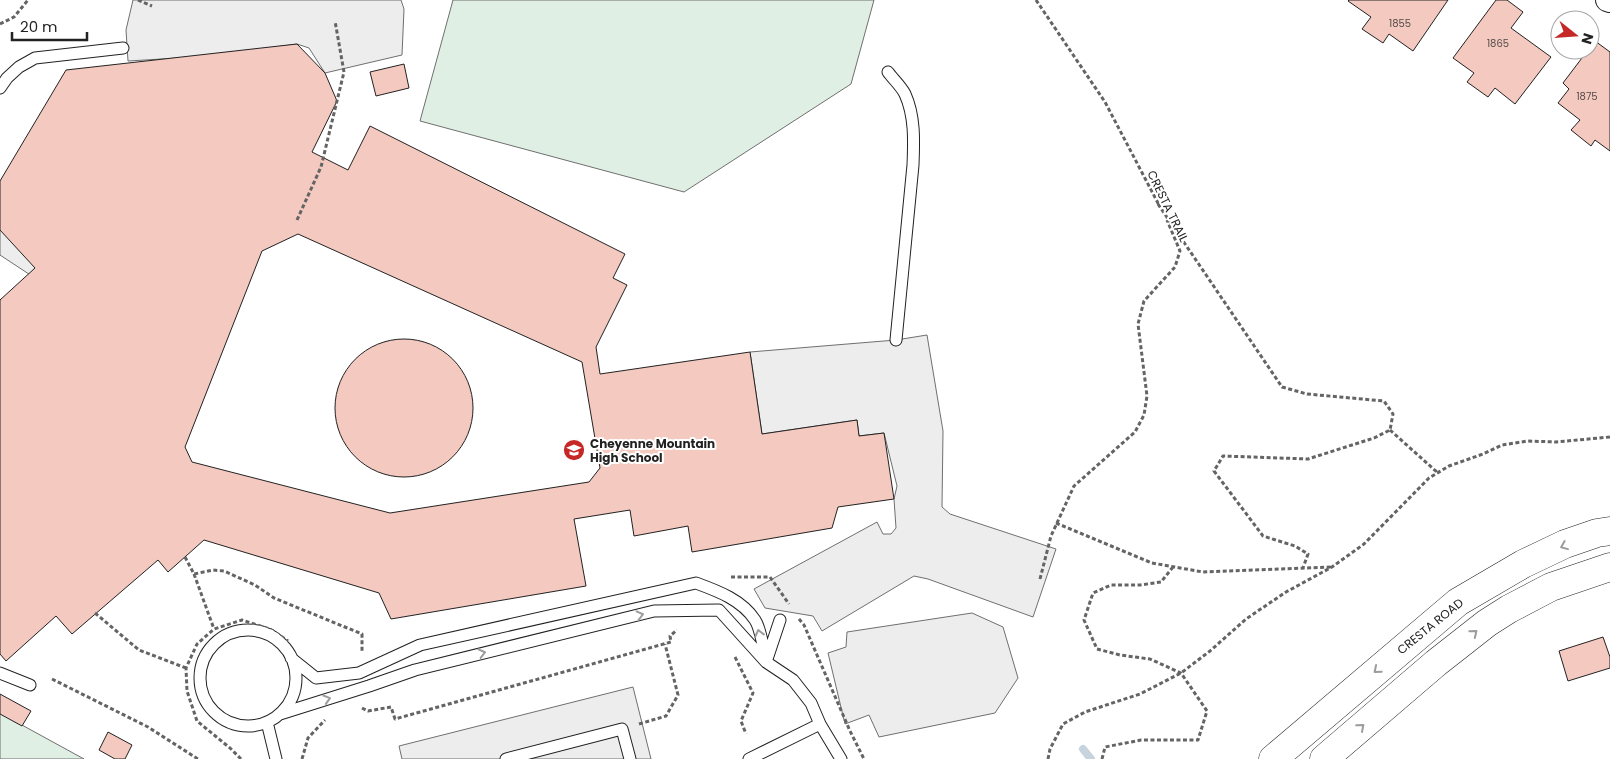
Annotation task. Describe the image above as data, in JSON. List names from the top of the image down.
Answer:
{
  "streets": {
    "main road": ["CRESTA ROAD"],
    "path": ["CRESTA TRAIL"]
  },
  "places": {
    "school or university": ["Cheyenne Mountain High School"]
  },
  "house_numbers": ["1855", "1865", "1875"],
  "scale_bar": "20 m",
  "north": "right"
}
